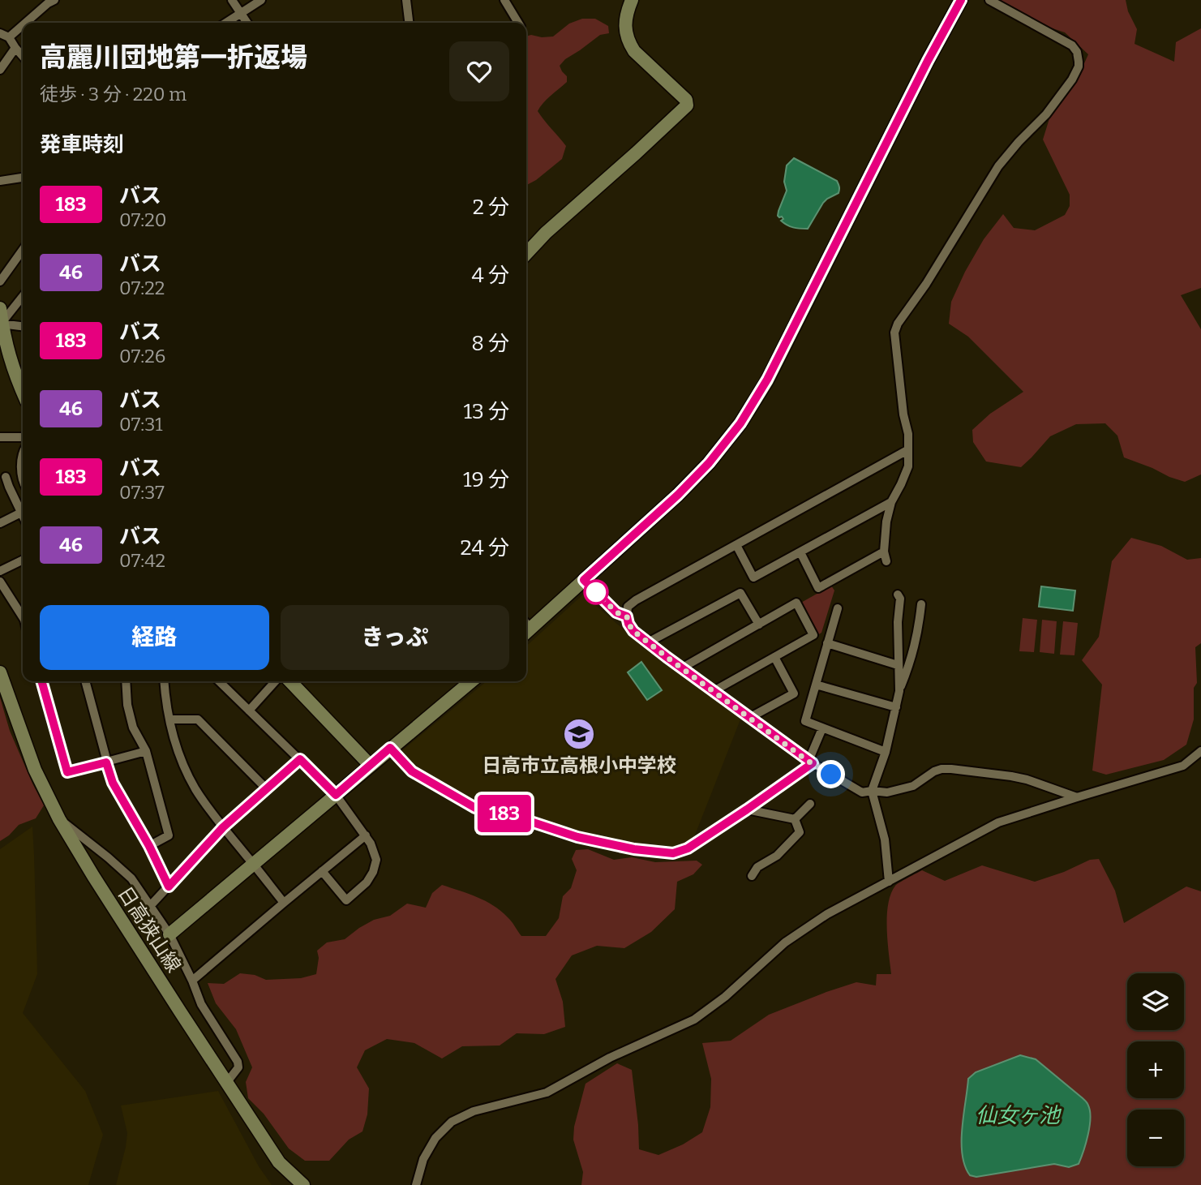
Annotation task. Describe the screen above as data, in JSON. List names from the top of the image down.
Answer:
{
  "streets": {
    "street": ["日高狭山線"]
  },
  "water": ["仙女ヶ池"],
  "places": {
    "school or university": ["日高市立高根小中学校"]
  },
  "lines": ["bus line 183"],
  "page": {
    "on_map": "183",
    "heading": [
      ["高麗川団地第一折返場", "徒歩 · 3 分 · 220 m"],
      "発車時刻"
    ],
    "list": [
      {
        "mark": "183",
        "name": "バス",
        "note": "07:20",
        "value": "2 分"
      },
      {
        "mark": "46",
        "name": "バス",
        "note": "07:22",
        "value": "4 分"
      },
      {
        "mark": "183",
        "name": "バス",
        "note": "07:26",
        "value": "8 分"
      },
      {
        "mark": "46",
        "name": "バス",
        "note": "07:31",
        "value": "13 分"
      },
      {
        "mark": "183",
        "name": "バス",
        "note": "07:37",
        "value": "19 分"
      },
      {
        "mark": "46",
        "name": "バス",
        "note": "07:42",
        "value": "24 分"
      }
    ],
    "buttons": ["経路", "きっぷ"],
    "map_buttons": ["+", "−"]
  }
}
